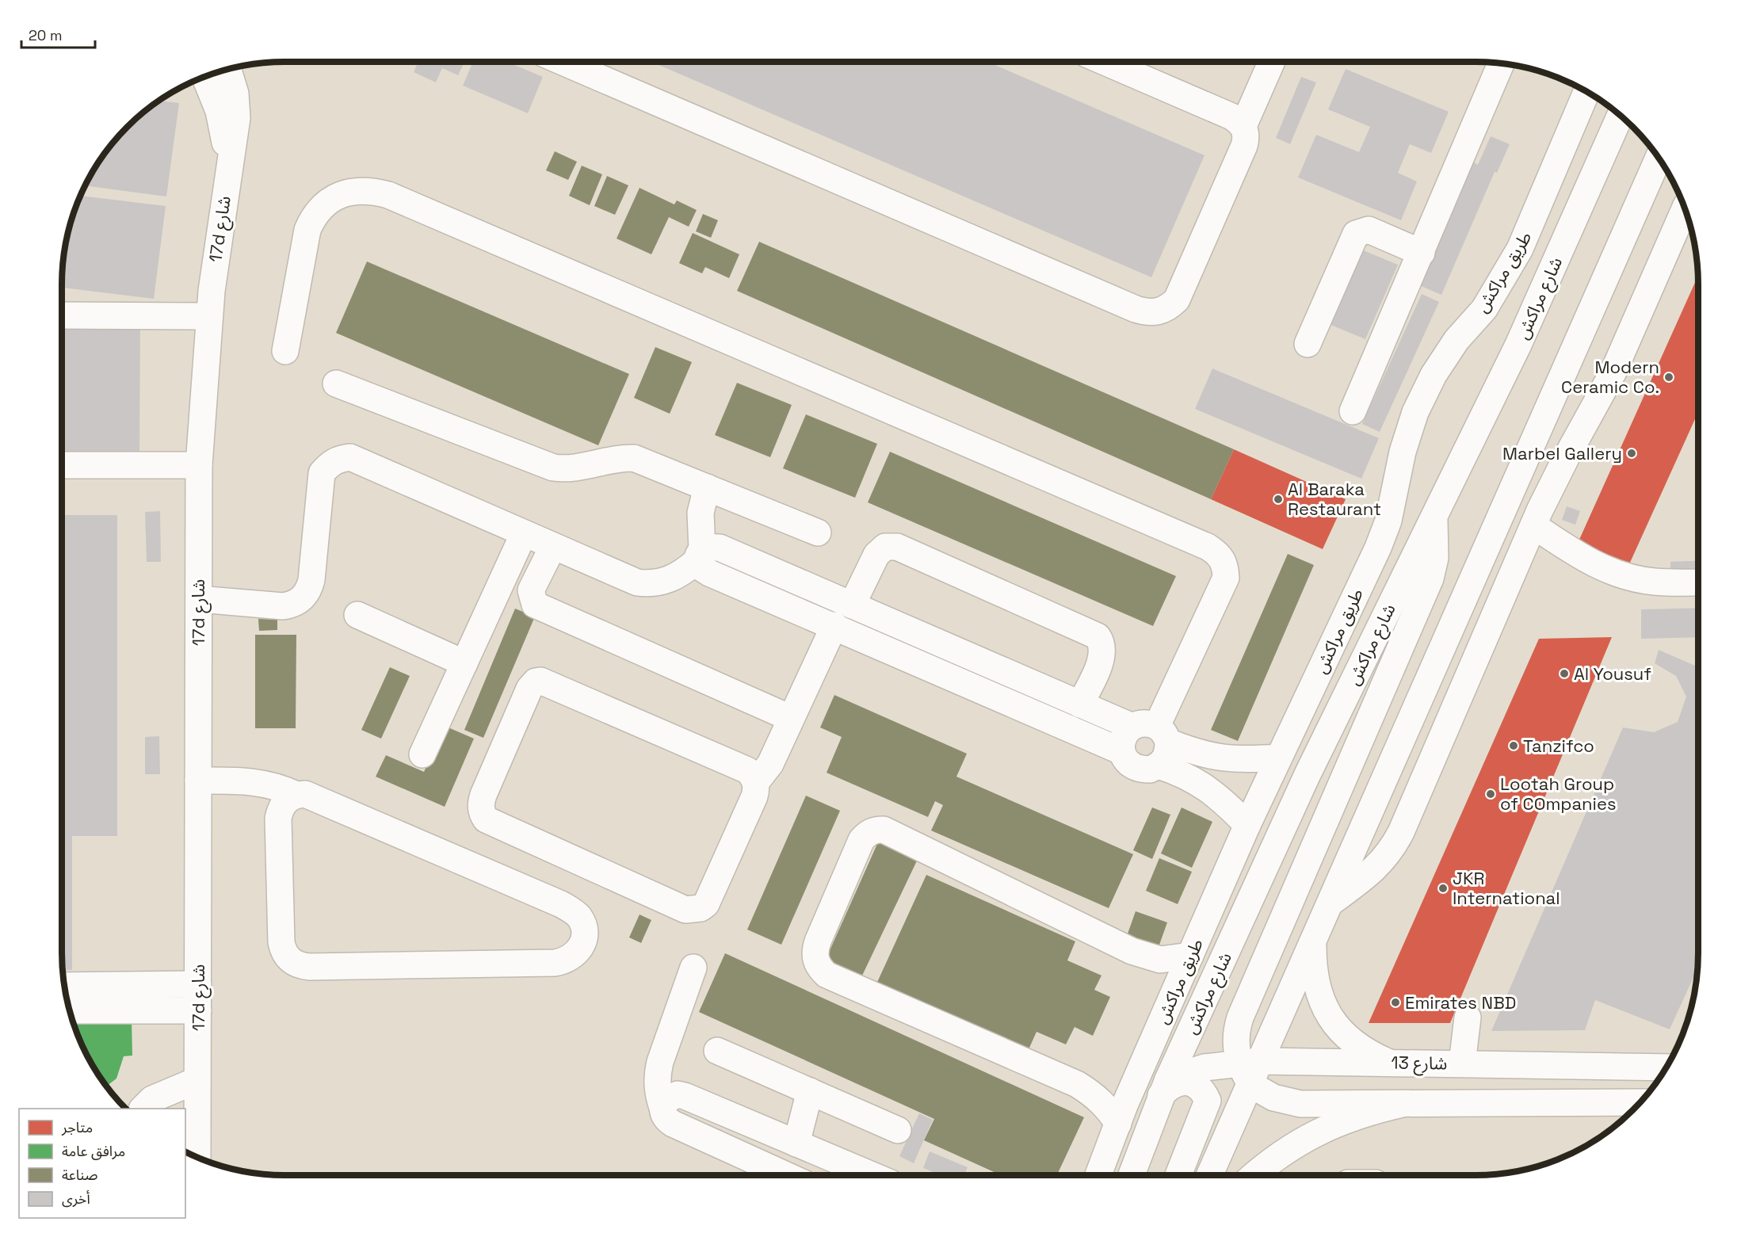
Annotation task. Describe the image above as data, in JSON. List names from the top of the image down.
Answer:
{
  "streets": {
    "main road": [
      "17d شارع",
      "طريق مراكش",
      "شارع مراكش",
      "شارع 13"
    ]
  },
  "crossings": [
    ["شارع مراكش", "شارع 13"]
  ],
  "places": [
    "Modern Ceramic Co.",
    "Marbel Gallery",
    "Al Baraka Restaurant",
    "Al Yousuf",
    "Tanzifco",
    "Lootah Group of COmpanies",
    "JKR International",
    "Emirates NBD"
  ],
  "legend": [
    "متاجر",
    "مرافق عامة",
    "صناعة",
    "أخرى"
  ],
  "scale_bar": "20 m"
}
